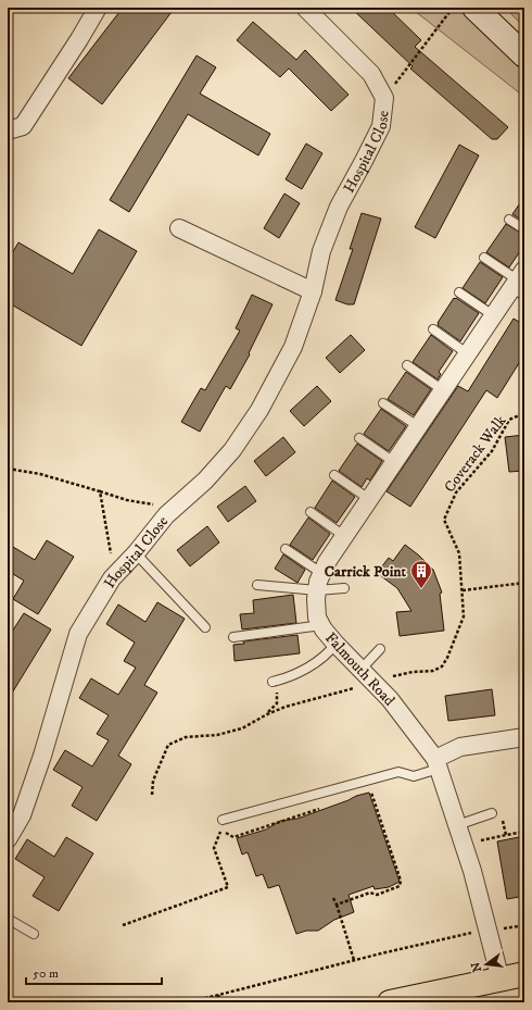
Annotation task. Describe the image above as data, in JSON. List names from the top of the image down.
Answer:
{
  "streets": {
    "street": ["Hospital Close", "Falmouth Road"],
    "path": ["Coverack Walk"]
  },
  "crossings": [
    ["Coverack Walk", "Falmouth Road"]
  ],
  "places": {
    "building": ["Carrick Point"]
  },
  "scale_bar": "50 m",
  "north": "left"
}
